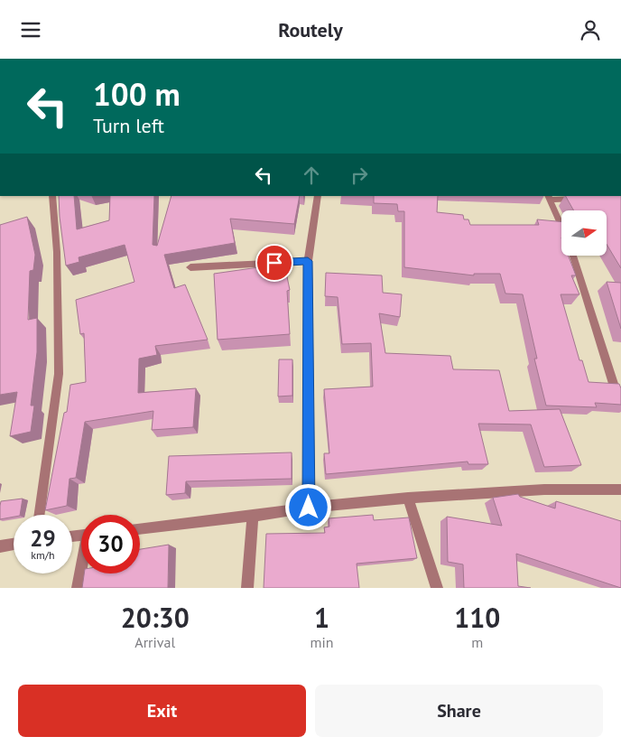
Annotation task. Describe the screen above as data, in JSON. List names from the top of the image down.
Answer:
{
  "north": "right",
  "page": {
    "header": "Routely",
    "turn": ["100 m", "Turn left"],
    "speed": "29 km/h",
    "limit": "30",
    "eta": [
      "20:30",
      "Arrival",
      "1",
      "min",
      "110",
      "m"
    ],
    "buttons": ["Exit", "Share"]
  }
}
